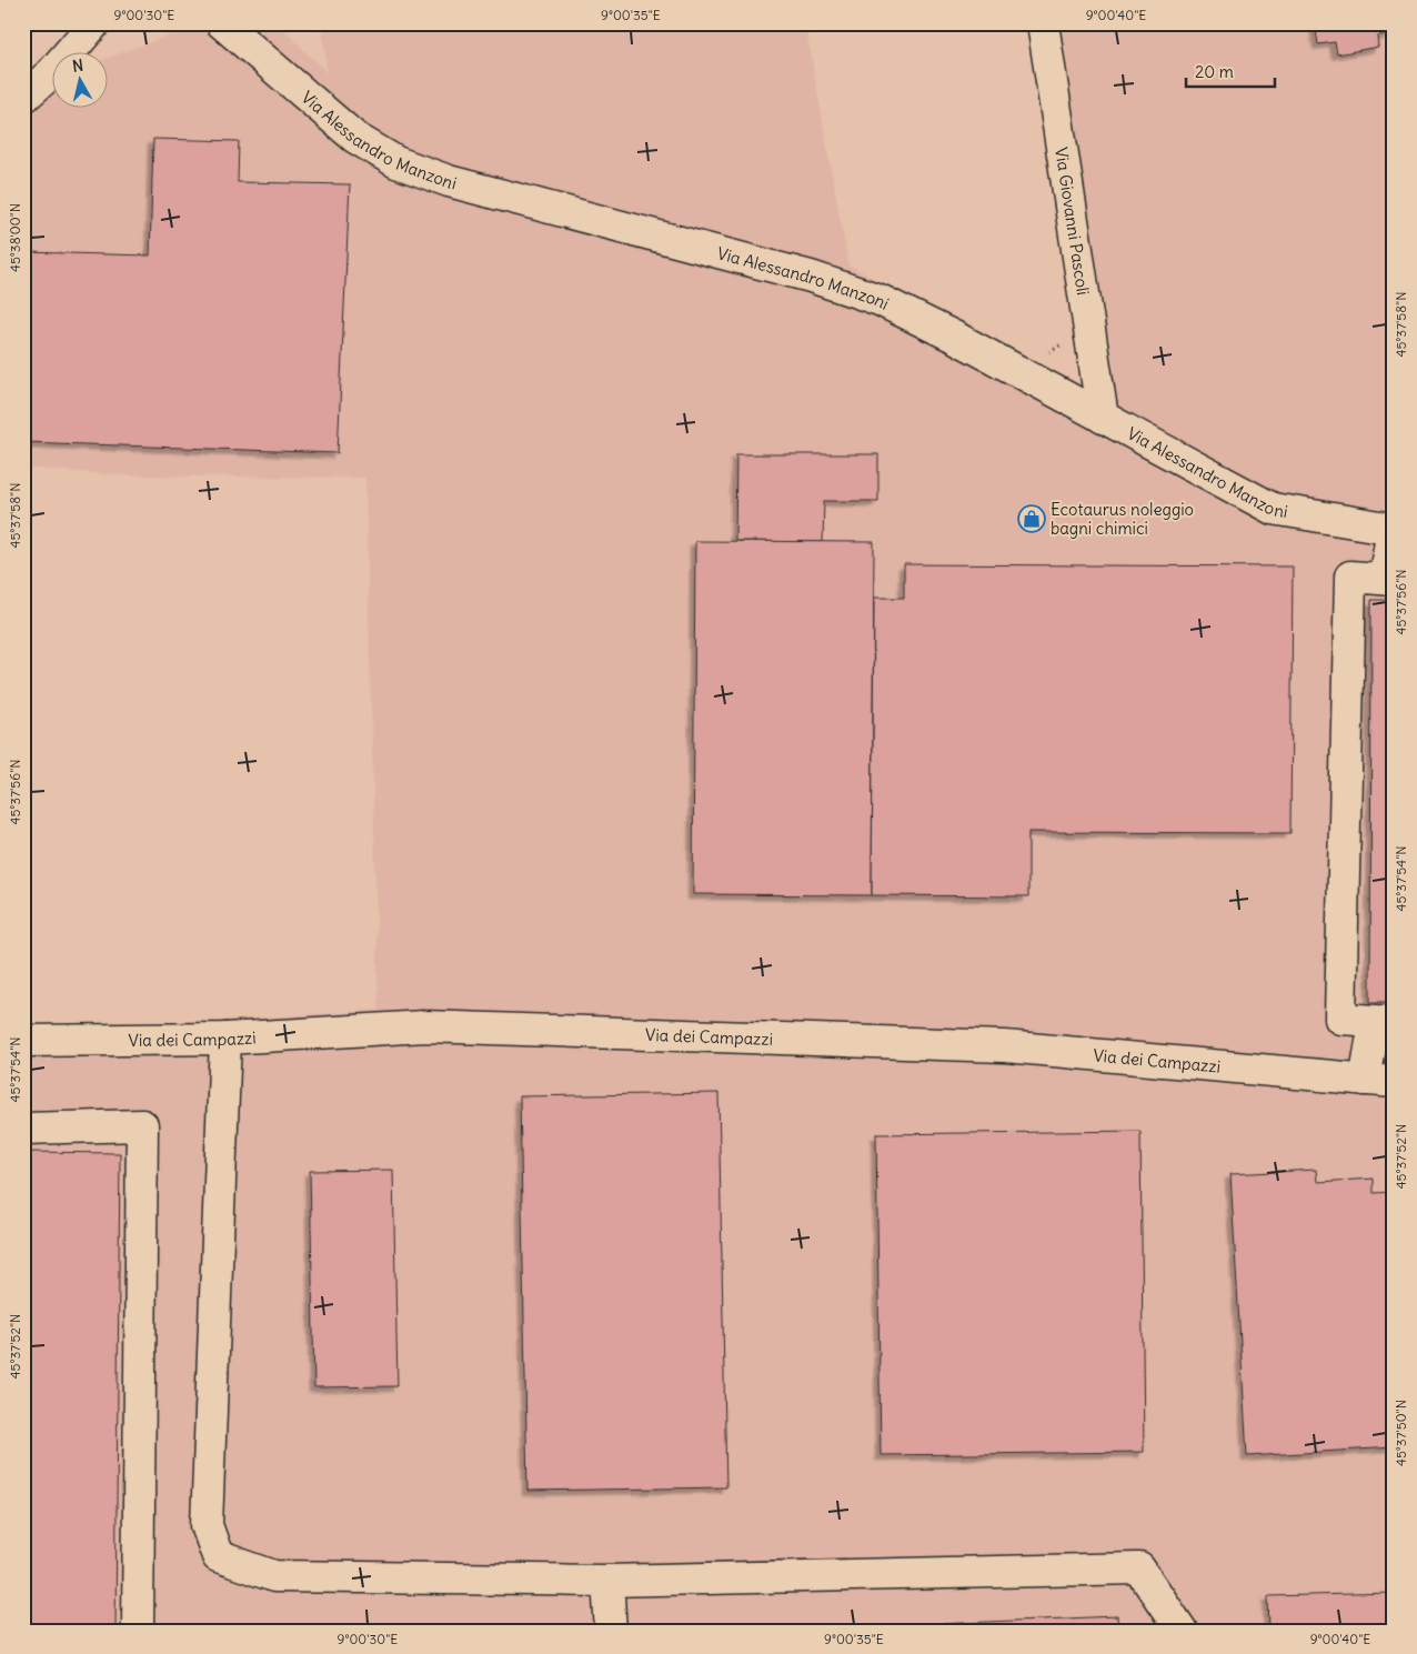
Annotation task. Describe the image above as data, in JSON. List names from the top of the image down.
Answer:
{
  "streets": {
    "street": ["Via Alessandro Manzoni", "Via Giovanni Pascoli", "Via dei Campazzi"]
  },
  "crossings": [
    ["Via Alessandro Manzoni", "Via Giovanni Pascoli"]
  ],
  "places": {
    "shop": ["Ecotaurus noleggio bagni chimici"]
  },
  "scale_bar": "20 m",
  "north": "top",
  "coordinates": [
    "9°00'30\"E",
    "9°00'35\"E",
    "9°00'40\"E",
    "45°38'00\"N",
    "45°37'58\"N",
    "45°37'56\"N",
    "45°37'54\"N",
    "45°37'52\"N",
    "45°37'50\"N"
  ]
}
